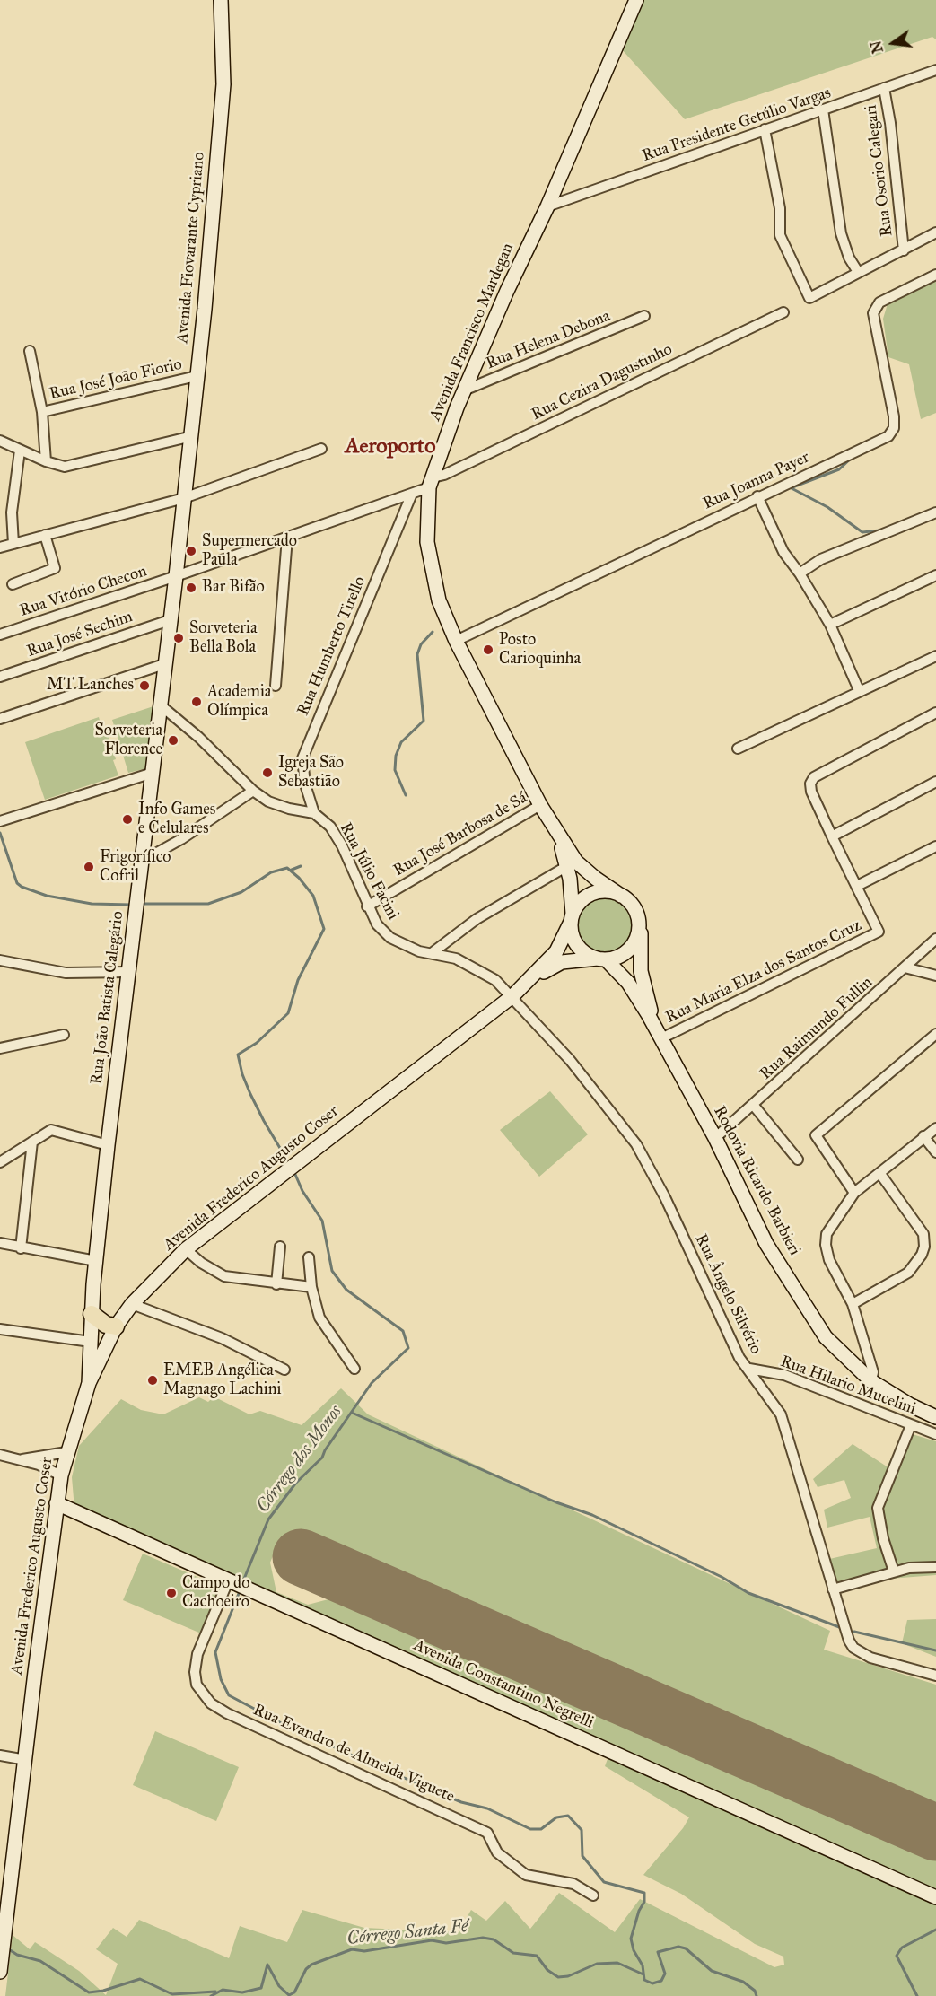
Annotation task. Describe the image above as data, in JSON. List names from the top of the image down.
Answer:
{
  "streets": {
    "main road": [
      "Avenida Fiovarante Cypriano",
      "Avenida Francisco Mardegan",
      "Rua João Batista Calegário",
      "Avenida Frederico Augusto Coser",
      "Rodovia Ricardo Barbieri",
      "Avenida Constantino Negrelli"
    ],
    "street": [
      "Rua Presidente Getúlio Vargas",
      "Rua Osorio Calegari",
      "Rua Helena Debona",
      "Rua José João Fiorio",
      "Rua Cezira Dagustinho",
      "Rua Joanna Payer",
      "Rua Vitório Checon",
      "Rua José Sechim",
      "Rua Humberto Tirello",
      "Rua José Barbosa de Sá",
      "Rua Júlio Facini",
      "Rua Maria Elza dos Santos Cruz",
      "Rua Raimundo Fullin",
      "Rua Ângelo Silvério",
      "Rua Hilario Mucelini",
      "Rua Evandro de Almeida Viguete"
    ]
  },
  "crossings": [
    ["Rua Presidente Getúlio Vargas", "Rua Osorio Calegari"],
    ["Rua Presidente Getúlio Vargas", "Avenida Francisco Mardegan"],
    ["Avenida Fiovarante Cypriano", "Rua José João Fiorio"],
    ["Avenida Fiovarante Cypriano", "Rua João Batista Calegário"],
    ["Avenida Francisco Mardegan", "Rua Helena Debona"],
    ["Avenida Francisco Mardegan", "Rua Cezira Dagustinho"],
    ["Avenida Francisco Mardegan", "Rua Joanna Payer"],
    ["Avenida Francisco Mardegan", "Rua José Barbosa de Sá"],
    ["Avenida Francisco Mardegan", "Avenida Frederico Augusto Coser"],
    ["Rua Cezira Dagustinho", "Rua Vitório Checon"],
    ["Rua Cezira Dagustinho", "Rua Humberto Tirello"],
    ["Rua Vitório Checon", "Rua João Batista Calegário"],
    ["Rua José Sechim", "Rua João Batista Calegário"],
    ["Rua Humberto Tirello", "Rua Júlio Facini"],
    ["Rua José Barbosa de Sá", "Rua Júlio Facini"],
    ["Rua Júlio Facini", "Avenida Frederico Augusto Coser"],
    ["Rua Júlio Facini", "Rua Ângelo Silvério"],
    ["Rua Maria Elza dos Santos Cruz", "Rodovia Ricardo Barbieri"],
    ["Rua João Batista Calegário", "Avenida Frederico Augusto Coser"],
    ["Rua Raimundo Fullin", "Rodovia Ricardo Barbieri"],
    ["Avenida Frederico Augusto Coser", "Rua Ângelo Silvério"],
    ["Avenida Frederico Augusto Coser", "Avenida Constantino Negrelli"],
    ["Rua Ângelo Silvério", "Rua Hilario Mucelini"],
    ["Avenida Constantino Negrelli", "Rua Evandro de Almeida Viguete"]
  ],
  "districts": ["Aeroporto"],
  "water": ["Córrego dos Monos", "Córrego Santa Fé"],
  "places": [
    "Supermercado Paula",
    "Bar Bifão",
    "Sorveteria Bella Bola",
    "Posto Carioquinha",
    "MT Lanches",
    "Academia Olímpica",
    "Sorveteria Florence",
    "Igreja São Sebastião",
    "Info Games e Celulares",
    "Frigorífico Cofril",
    "EMEB Angélica Magnago Lachini",
    "Campo do Cachoeiro"
  ],
  "north": "left"
}
